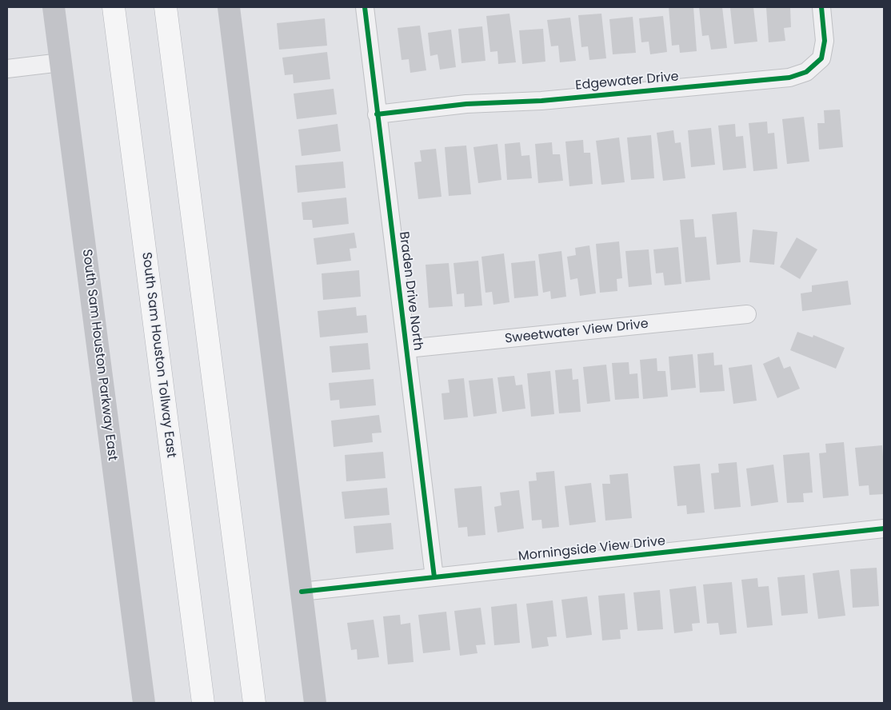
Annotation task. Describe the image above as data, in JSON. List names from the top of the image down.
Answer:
{
  "streets": {
    "highway": ["South Sam Houston Tollway East"],
    "main road": ["South Sam Houston Parkway East"],
    "street": [
      "Edgewater Drive",
      "Braden Drive North",
      "Sweetwater View Drive",
      "Morningside View Drive"
    ]
  },
  "crossings": [
    ["Edgewater Drive", "Braden Drive North"],
    ["Braden Drive North", "Sweetwater View Drive"],
    ["Braden Drive North", "Morningside View Drive"]
  ]
}
